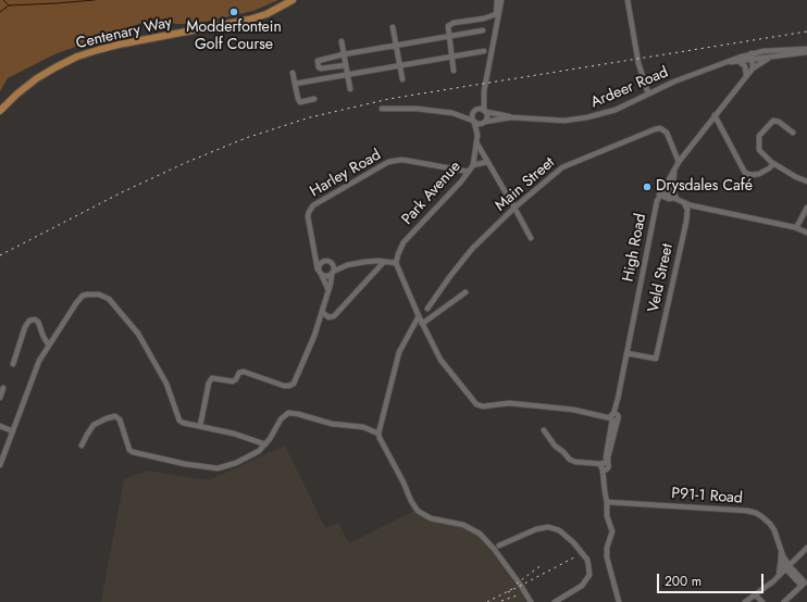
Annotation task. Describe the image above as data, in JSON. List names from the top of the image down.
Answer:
{
  "streets": {
    "main road": ["Centenary Way"],
    "street": [
      "Ardeer Road",
      "Harley Road",
      "Main Street",
      "Park Avenue",
      "High Road",
      "Veld Street",
      "P91-1 Road"
    ]
  },
  "crossings": [
    ["Ardeer Road", "Park Avenue"],
    ["Ardeer Road", "High Road"],
    ["Harley Road", "Park Avenue"],
    ["High Road", "Veld Street"],
    ["High Road", "P91-1 Road"]
  ],
  "places": ["Modderfontein Golf Course", "Drysdales Café"],
  "scale_bar": "200 m"
}
